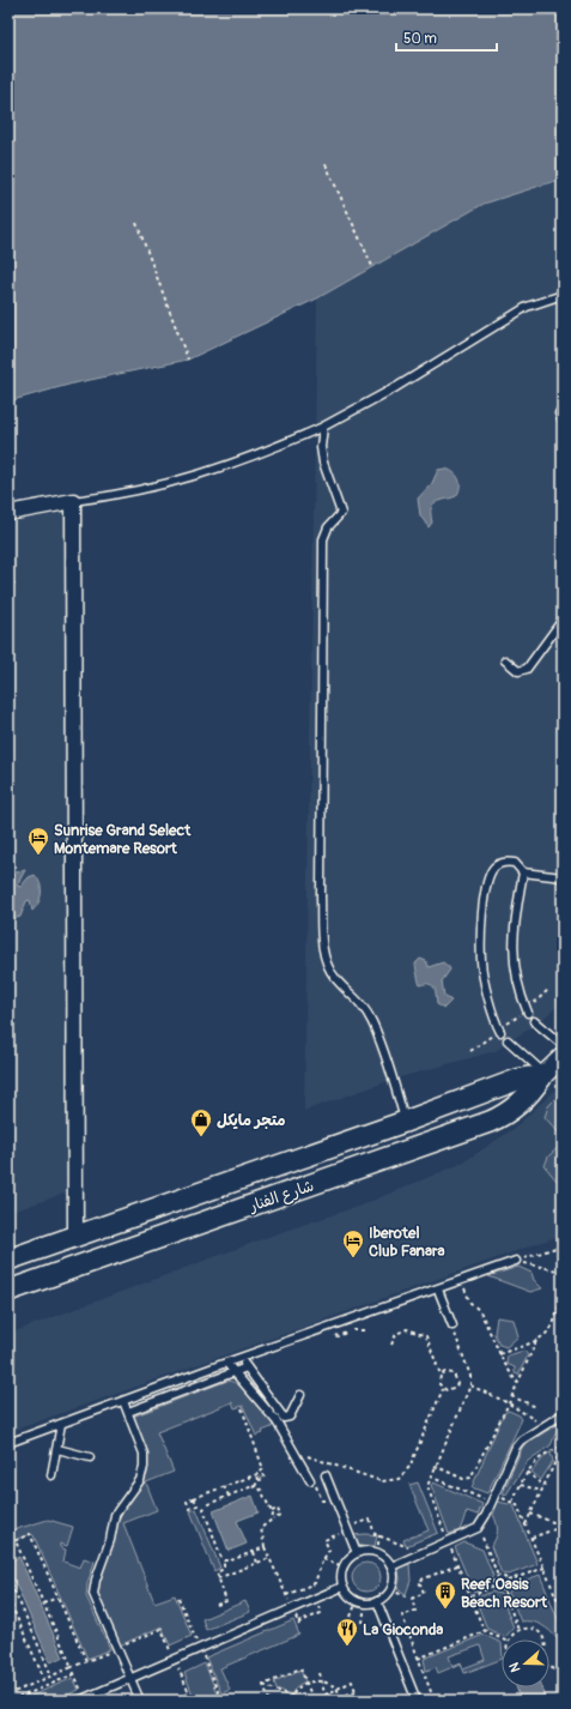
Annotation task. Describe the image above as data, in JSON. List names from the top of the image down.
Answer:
{
  "streets": {
    "main road": ["شارع الفنار"]
  },
  "places": {
    "hotel": ["Sunrise Grand Select Montemare Resort", "Iberotel Club Fanara"],
    "shop": ["متجر مايكل"],
    "building": ["Reef Oasis Beach Resort"],
    "restaurant": ["La Gioconda"]
  },
  "scale_bar": "50 m",
  "north": "left"
}
